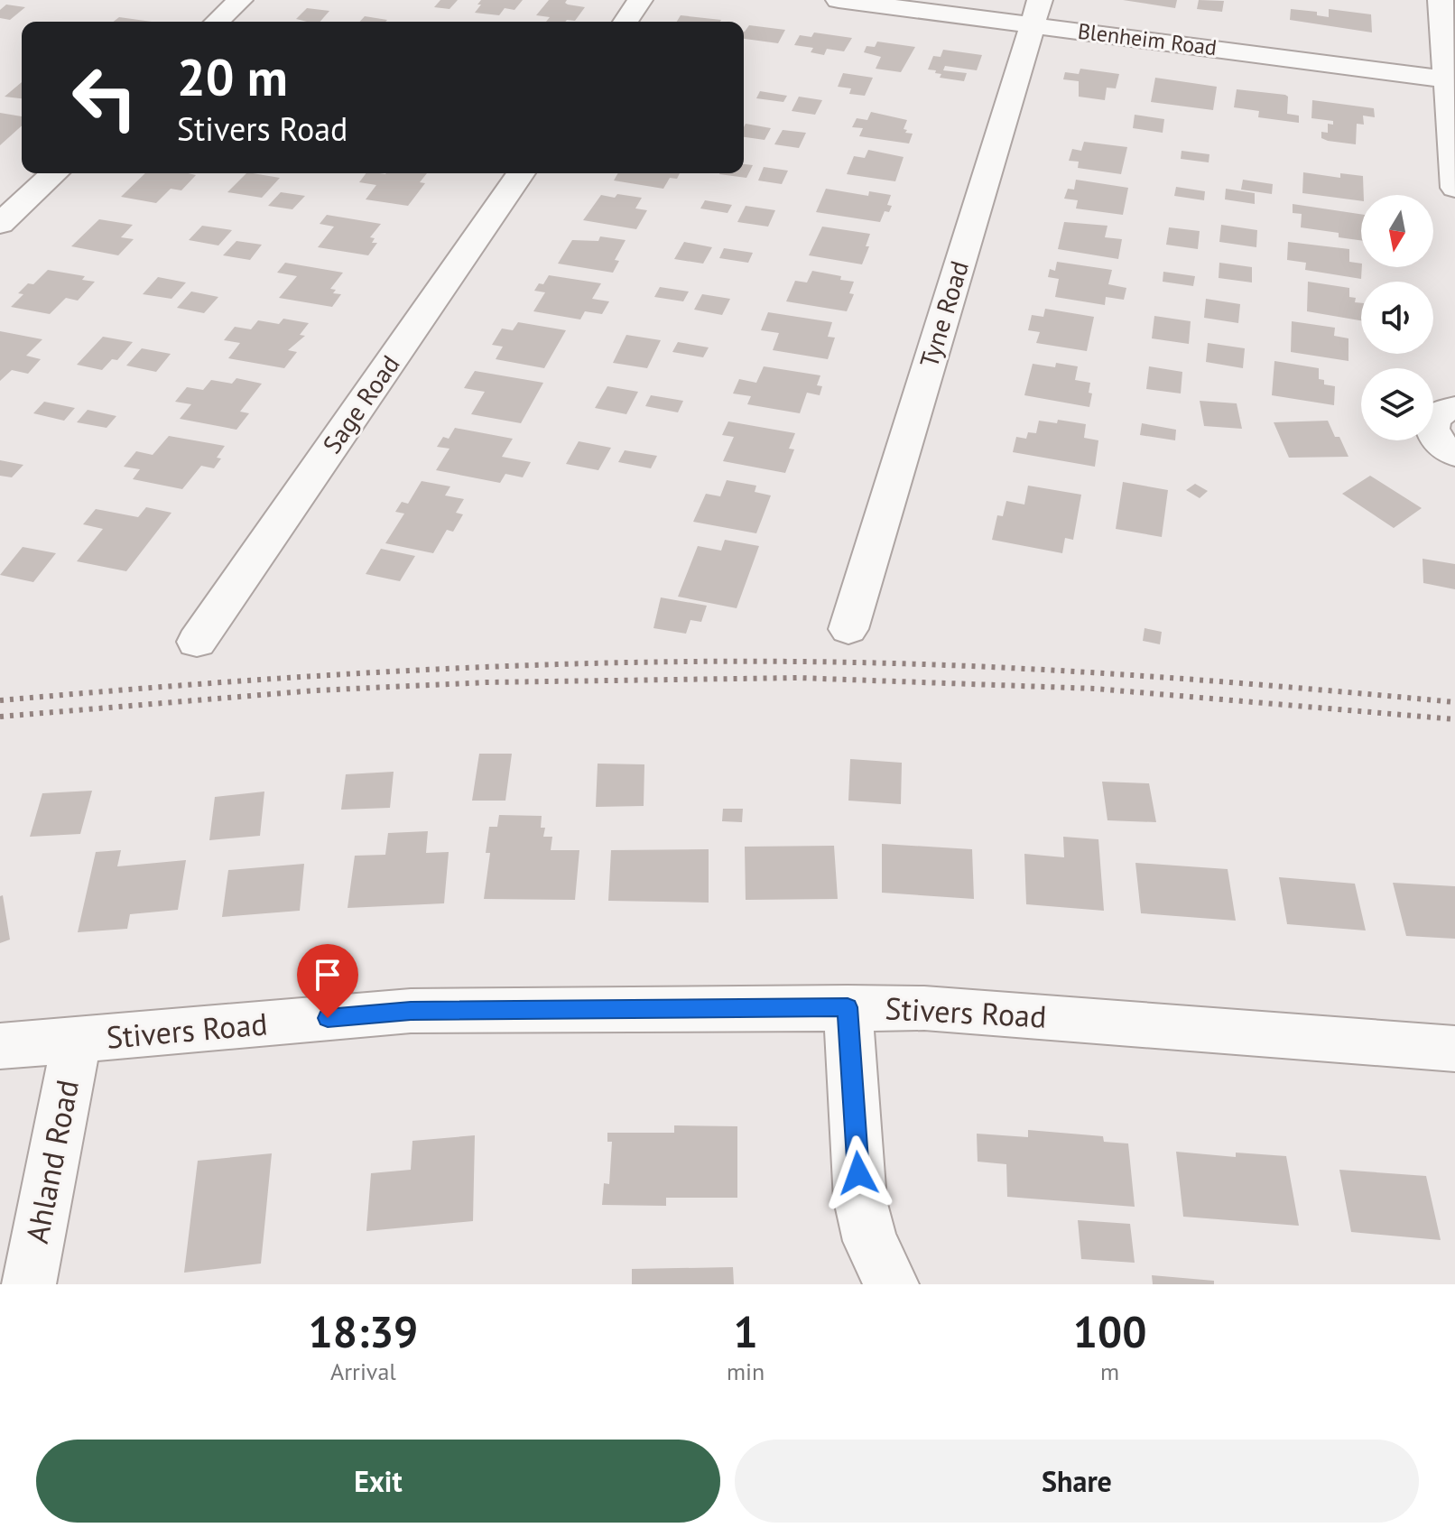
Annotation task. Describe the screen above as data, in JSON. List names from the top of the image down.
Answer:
{
  "streets": {
    "street": [
      "Blenheim Road",
      "Tyne Road",
      "Sage Road",
      "Stivers Road",
      "Ahland Road"
    ]
  },
  "crossings": [
    ["Blenheim Road", "Tyne Road"],
    ["Stivers Road", "Ahland Road"]
  ],
  "north": "bottom",
  "page": {
    "turn": ["20 m", "Stivers Road"],
    "eta": [
      "18:39",
      "Arrival",
      "1",
      "min",
      "100",
      "m"
    ],
    "buttons": ["Exit", "Share"]
  }
}
